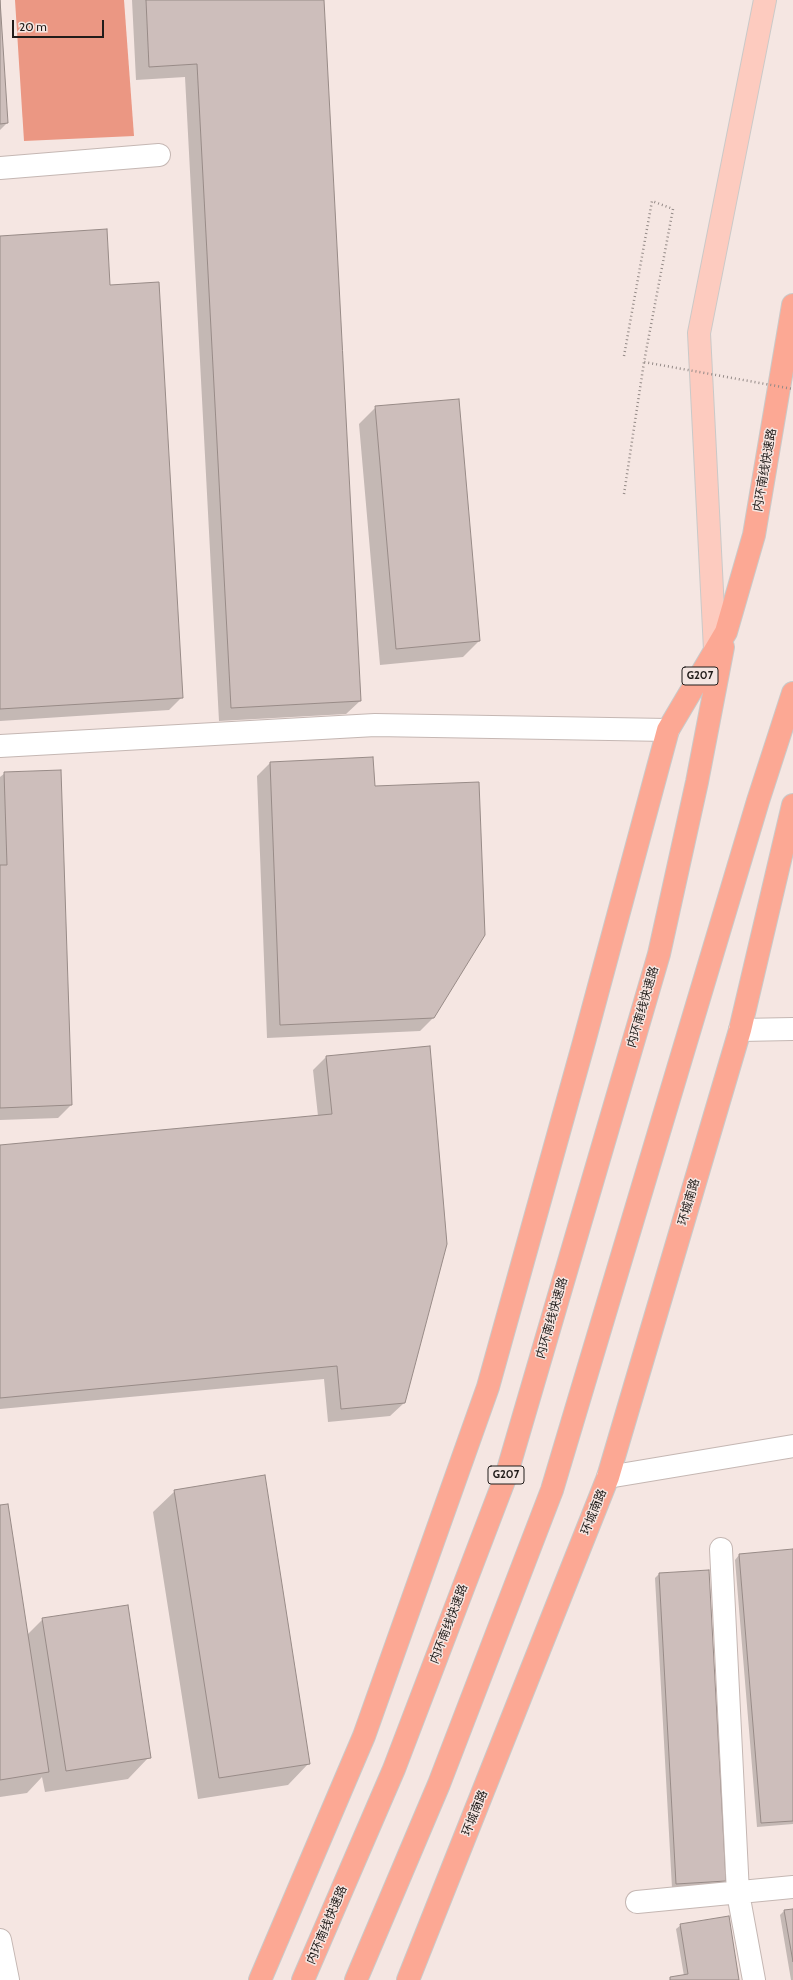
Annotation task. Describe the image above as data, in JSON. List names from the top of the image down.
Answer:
{
  "streets": {
    "highway": ["内环南线快速路", "G207", "环城南路"]
  },
  "scale_bar": "20 m"
}
